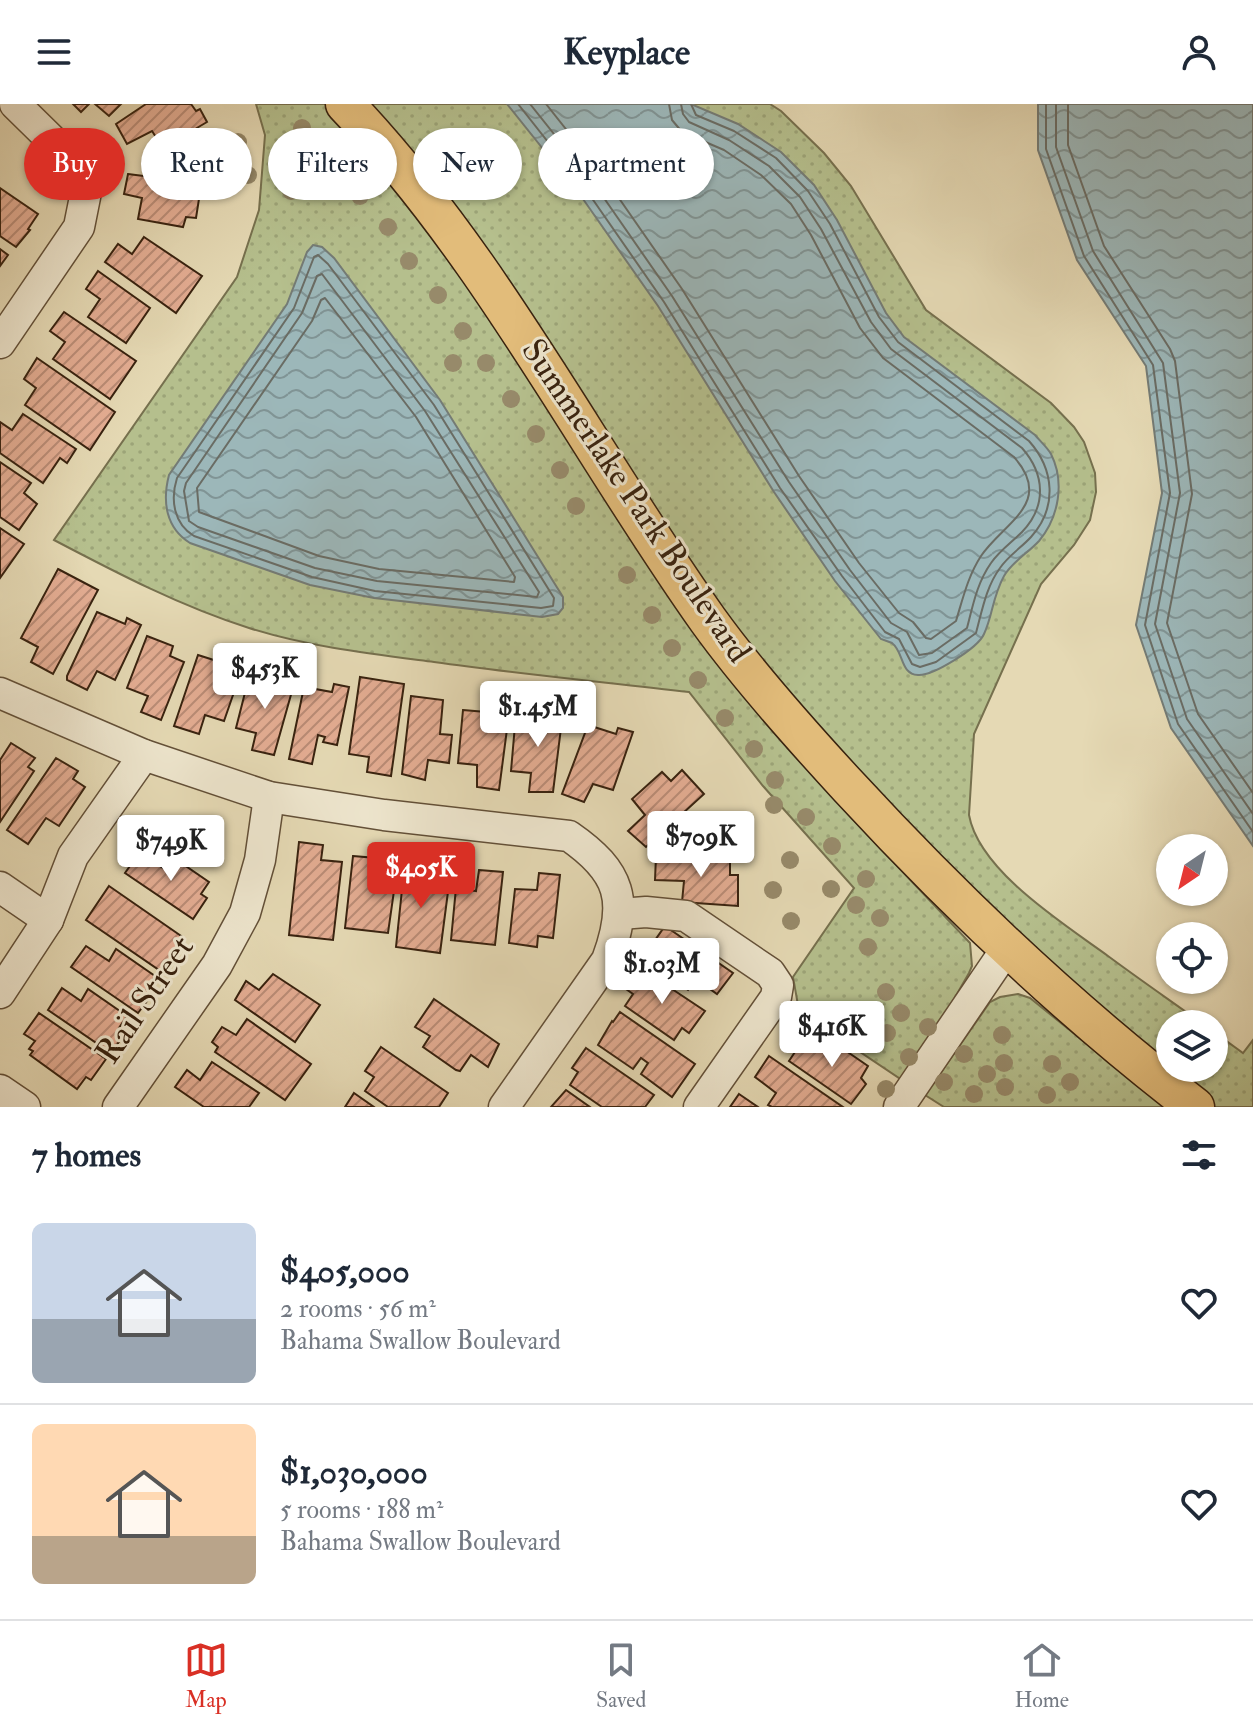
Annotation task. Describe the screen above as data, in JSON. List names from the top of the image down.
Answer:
{
  "streets": {
    "main road": ["Summerlake Park Boulevard"],
    "street": ["Rail Street"]
  },
  "north": "bottom left",
  "page": {
    "header": "Keyplace",
    "chip": [
      "Buy",
      "Rent",
      "Filters",
      "New",
      "Apartment"
    ],
    "price": [
      "$453K",
      "$1.45M",
      "$709K",
      "$749K",
      "$405K",
      "$1.03M",
      "$416K"
    ],
    "heading": "7 homes",
    "list": [
      {
        "name": "$405,000",
        "note": "2 rooms · 56 m² · Bahama Swallow Boulevard"
      },
      {
        "name": "$1,030,000",
        "note": "5 rooms · 188 m² · Bahama Swallow Boulevard"
      }
    ],
    "tabs": ["Map", "Saved", "Home"]
  }
}
